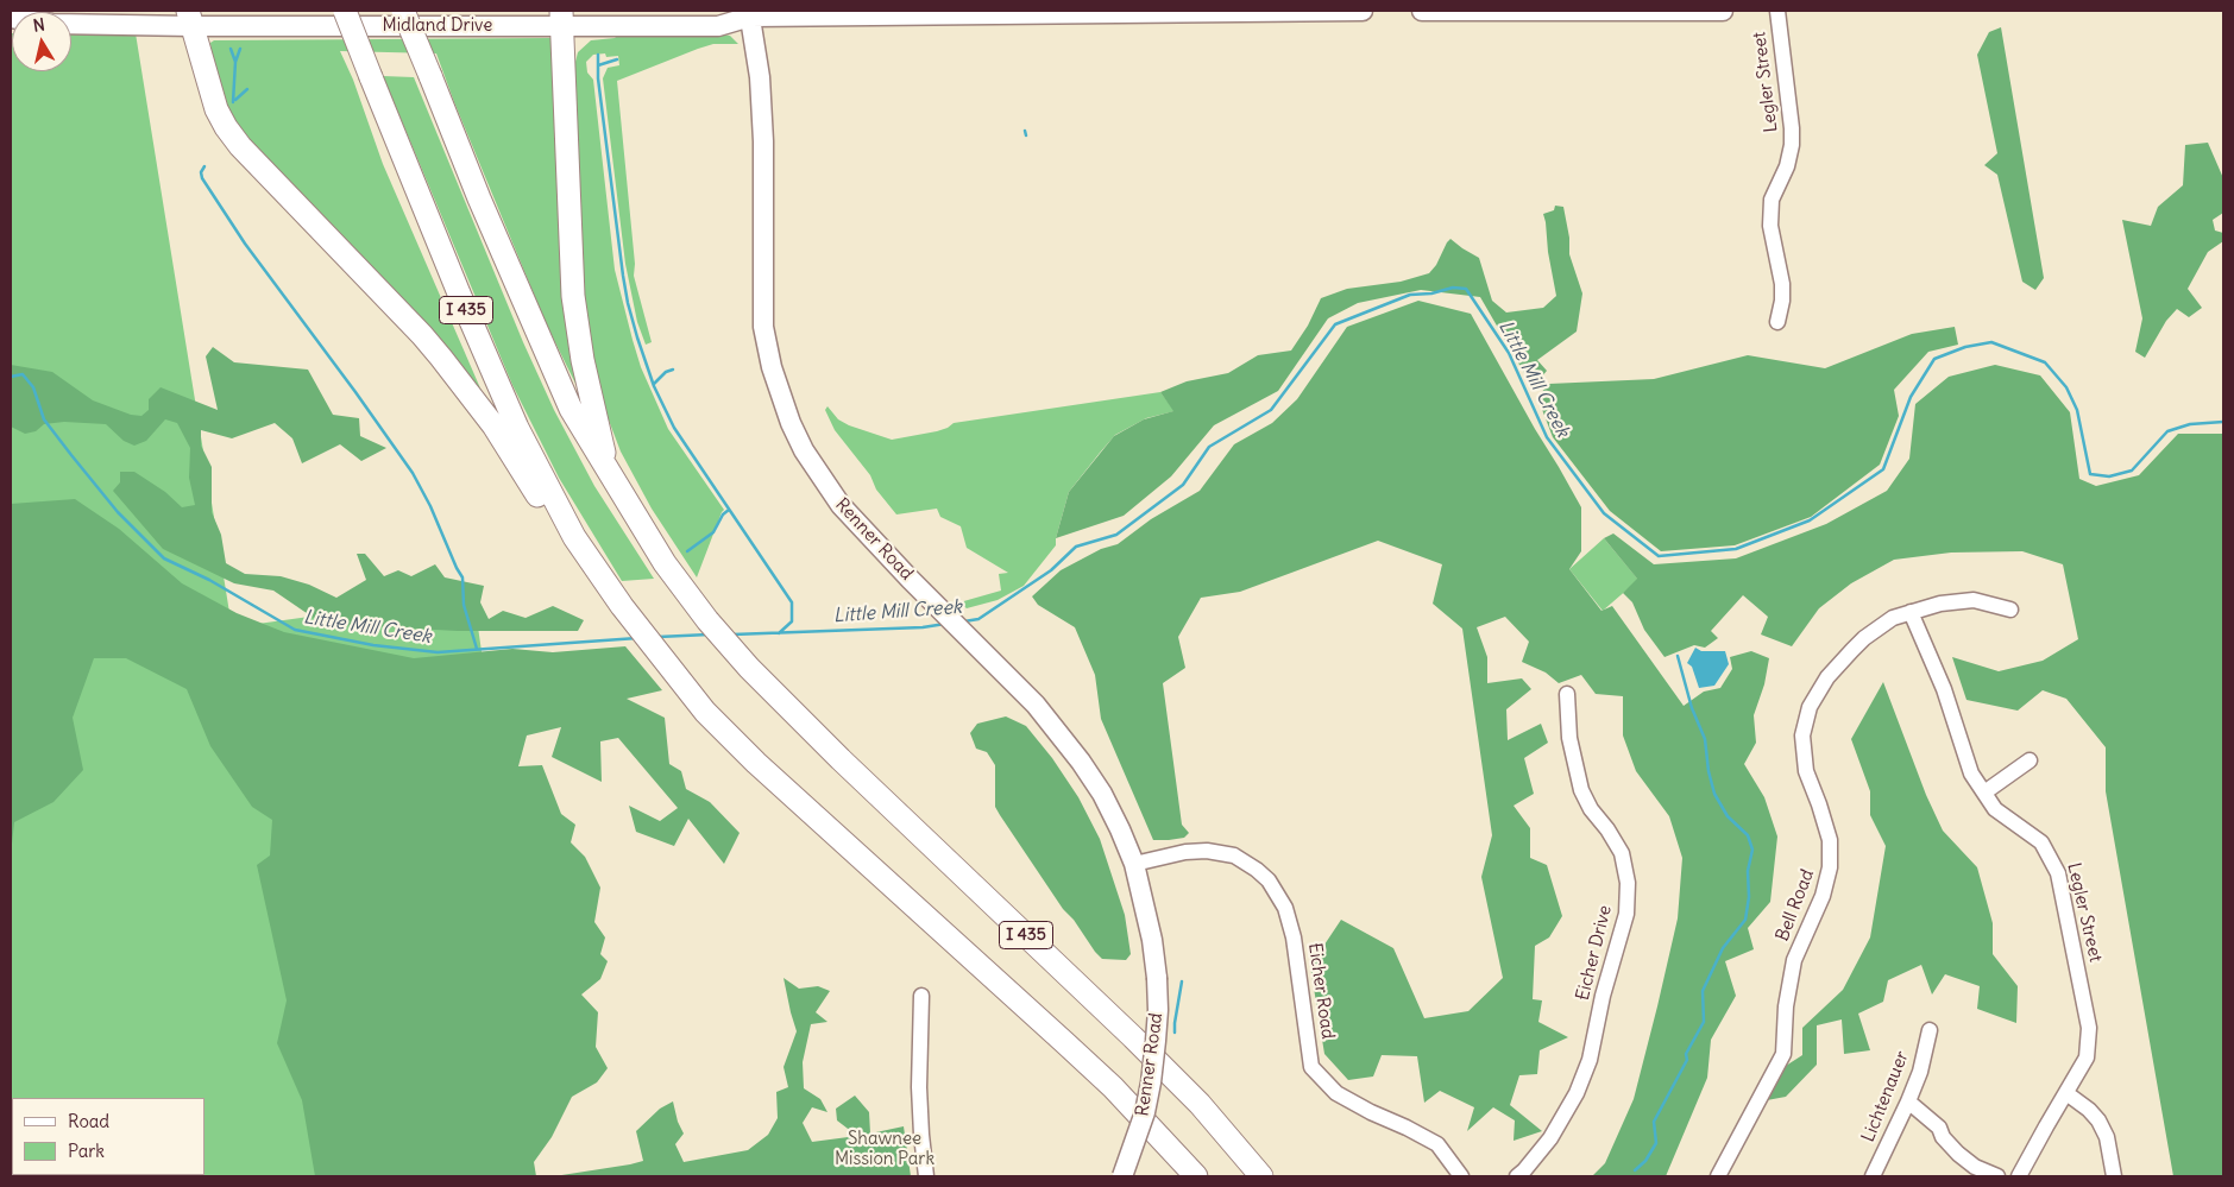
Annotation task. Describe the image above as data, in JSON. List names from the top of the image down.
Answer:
{
  "streets": {
    "highway": ["I 435"],
    "main road": ["Midland Drive", "Renner Road"],
    "street": [
      "Legler Street",
      "Bell Road",
      "Eicher Drive",
      "Eicher Road",
      "Lichtenauer"
    ]
  },
  "crossings": [
    ["Midland Drive", "Renner Road"],
    ["Legler Street", "Bell Road"],
    ["Renner Road", "Eicher Road"]
  ],
  "water": ["Little Mill Creek"],
  "parks": ["Shawnee Mission Park"],
  "legend": ["Road", "Park"],
  "north": "top"
}
